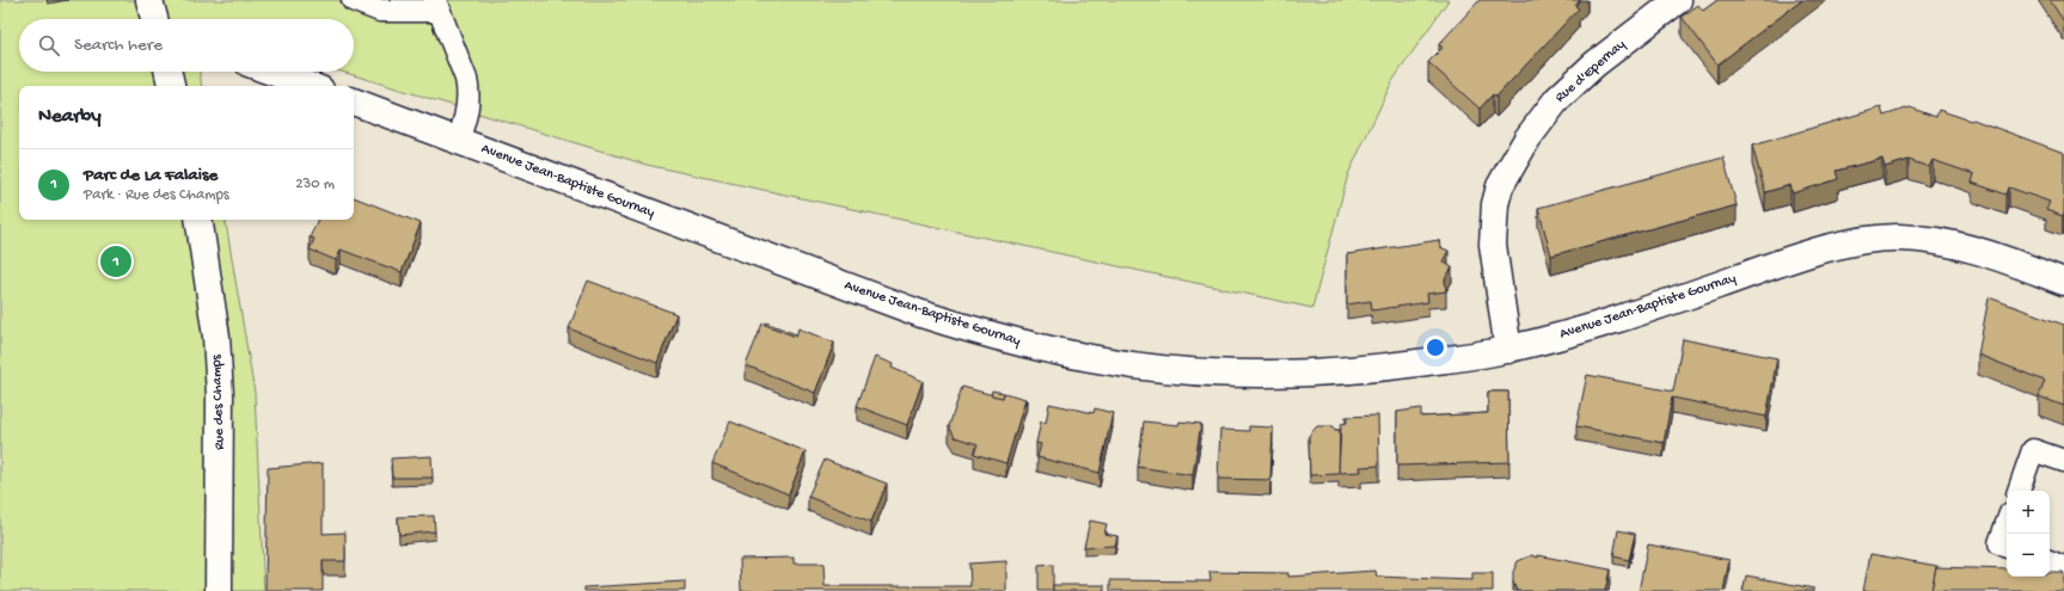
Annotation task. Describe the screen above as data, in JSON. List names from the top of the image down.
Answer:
{
  "streets": {
    "street": ["Rue d'Epernay", "Avenue Jean-Baptiste Gournay", "Rue des Champs"]
  },
  "crossings": [
    ["Rue d'Epernay", "Avenue Jean-Baptiste Gournay"]
  ],
  "page": {
    "search": "Search here",
    "heading": "Nearby",
    "list": [
      {
        "mark": "1",
        "name": "Parc de La Falaise",
        "note": "Park · Rue des Champs",
        "value": "230 m"
      }
    ],
    "pins": "1",
    "map_buttons": ["+", "−"]
  }
}
